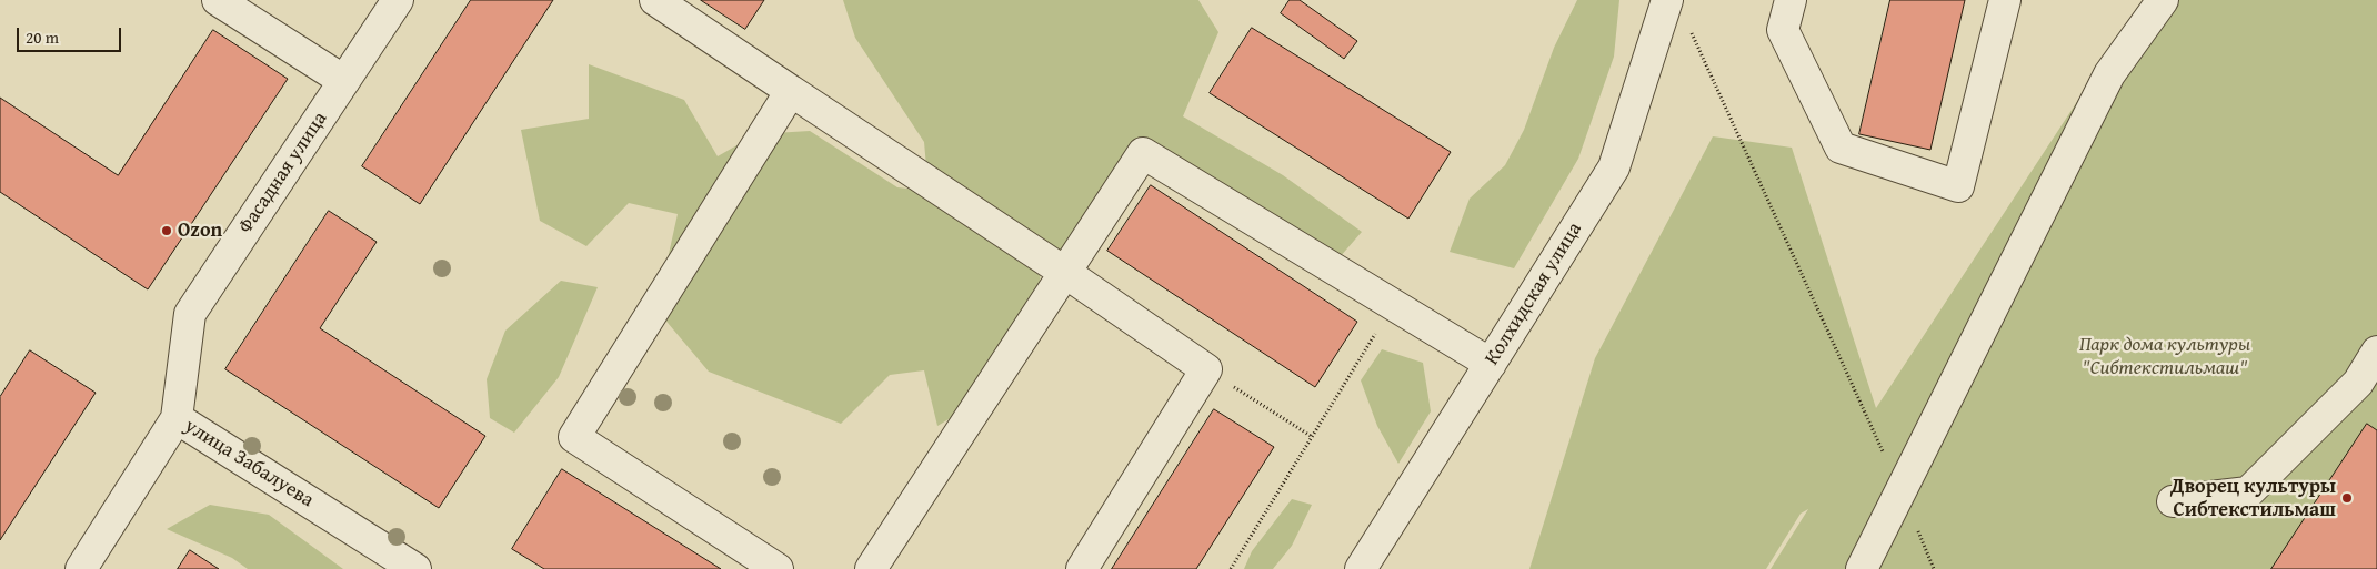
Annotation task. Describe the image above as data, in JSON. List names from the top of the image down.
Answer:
{
  "streets": {
    "street": ["Фасадная улица", "Колхидская улица", "улица Забалуева"]
  },
  "crossings": [
    ["Фасадная улица", "улица Забалуева"]
  ],
  "parks": ["Парк дома культуры \"Сибтекстильмаш\""],
  "places": ["Ozon", "Дворец культуры Сибтекстильмаш"],
  "scale_bar": "20 m"
}
